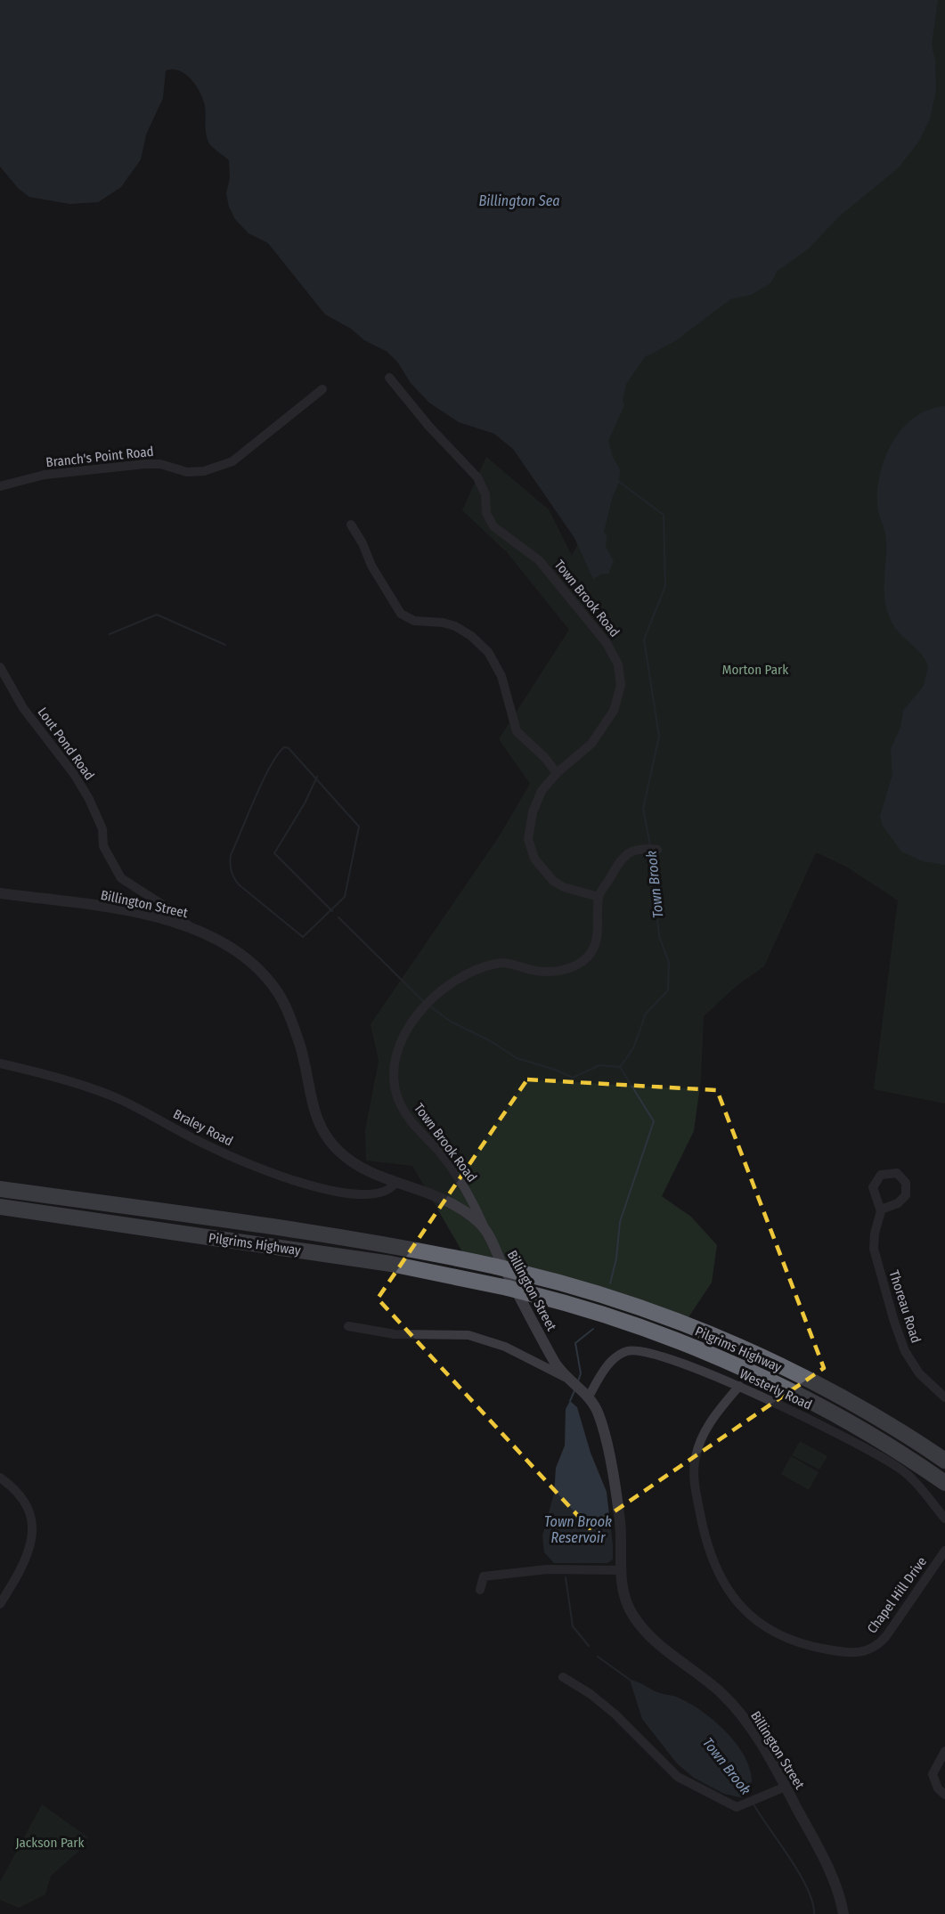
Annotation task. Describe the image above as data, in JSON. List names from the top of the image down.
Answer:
{
  "streets": {
    "highway": ["Pilgrims Highway"],
    "street": [
      "Branch's Point Road",
      "Town Brook Road",
      "Lout Pond Road",
      "Billington Street",
      "Braley Road",
      "Thoreau Road",
      "Westerly Road",
      "Chapel Hill Drive"
    ]
  },
  "crossings": [
    ["Town Brook Road", "Billington Street"],
    ["Lout Pond Road", "Billington Street"],
    ["Billington Street", "Braley Road"],
    ["Billington Street", "Westerly Road"],
    ["Westerly Road", "Chapel Hill Drive"]
  ],
  "water": ["Billington Sea", "Town Brook", "Town Brook Reservoir"],
  "parks": ["Morton Park", "Jackson Park"]
}
